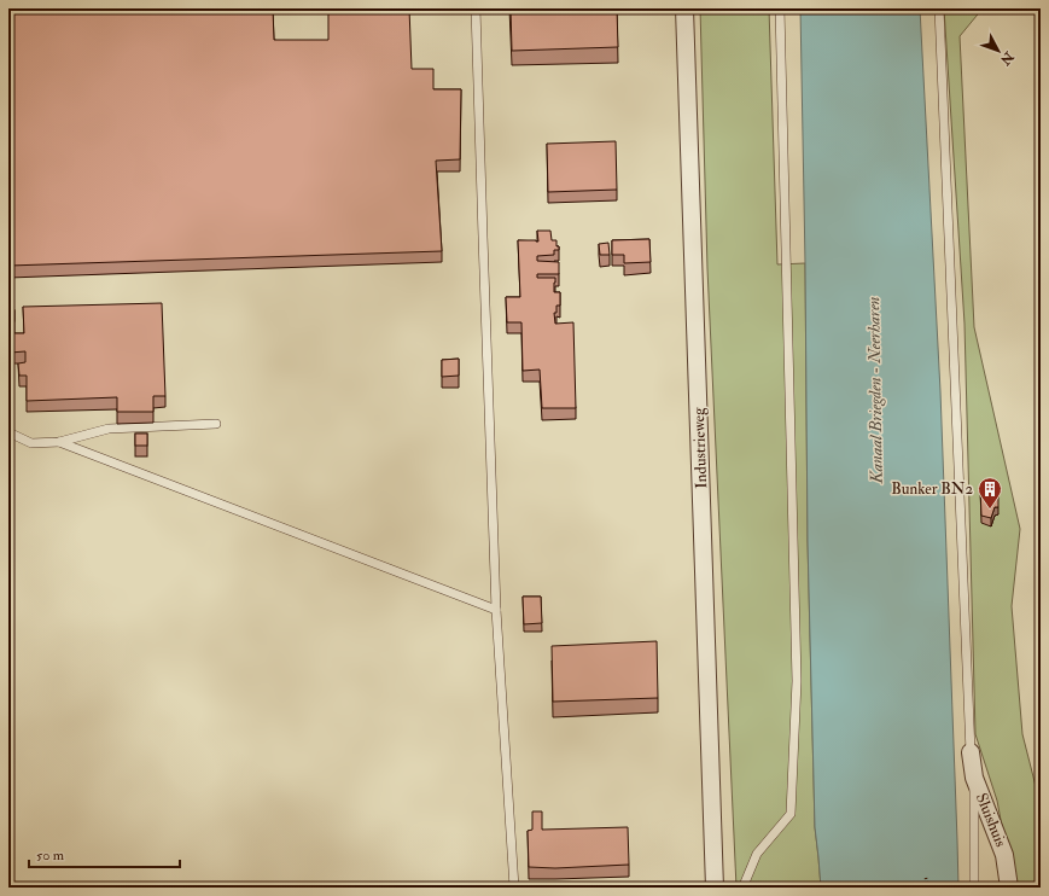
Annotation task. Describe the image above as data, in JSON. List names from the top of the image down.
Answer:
{
  "streets": {
    "street": ["Industrieweg", "Sluishuis"]
  },
  "water": ["Kanaal Briegden - Neerharen"],
  "places": {
    "building": ["Bunker BN2"]
  },
  "scale_bar": "50 m",
  "north": "bottom right"
}
